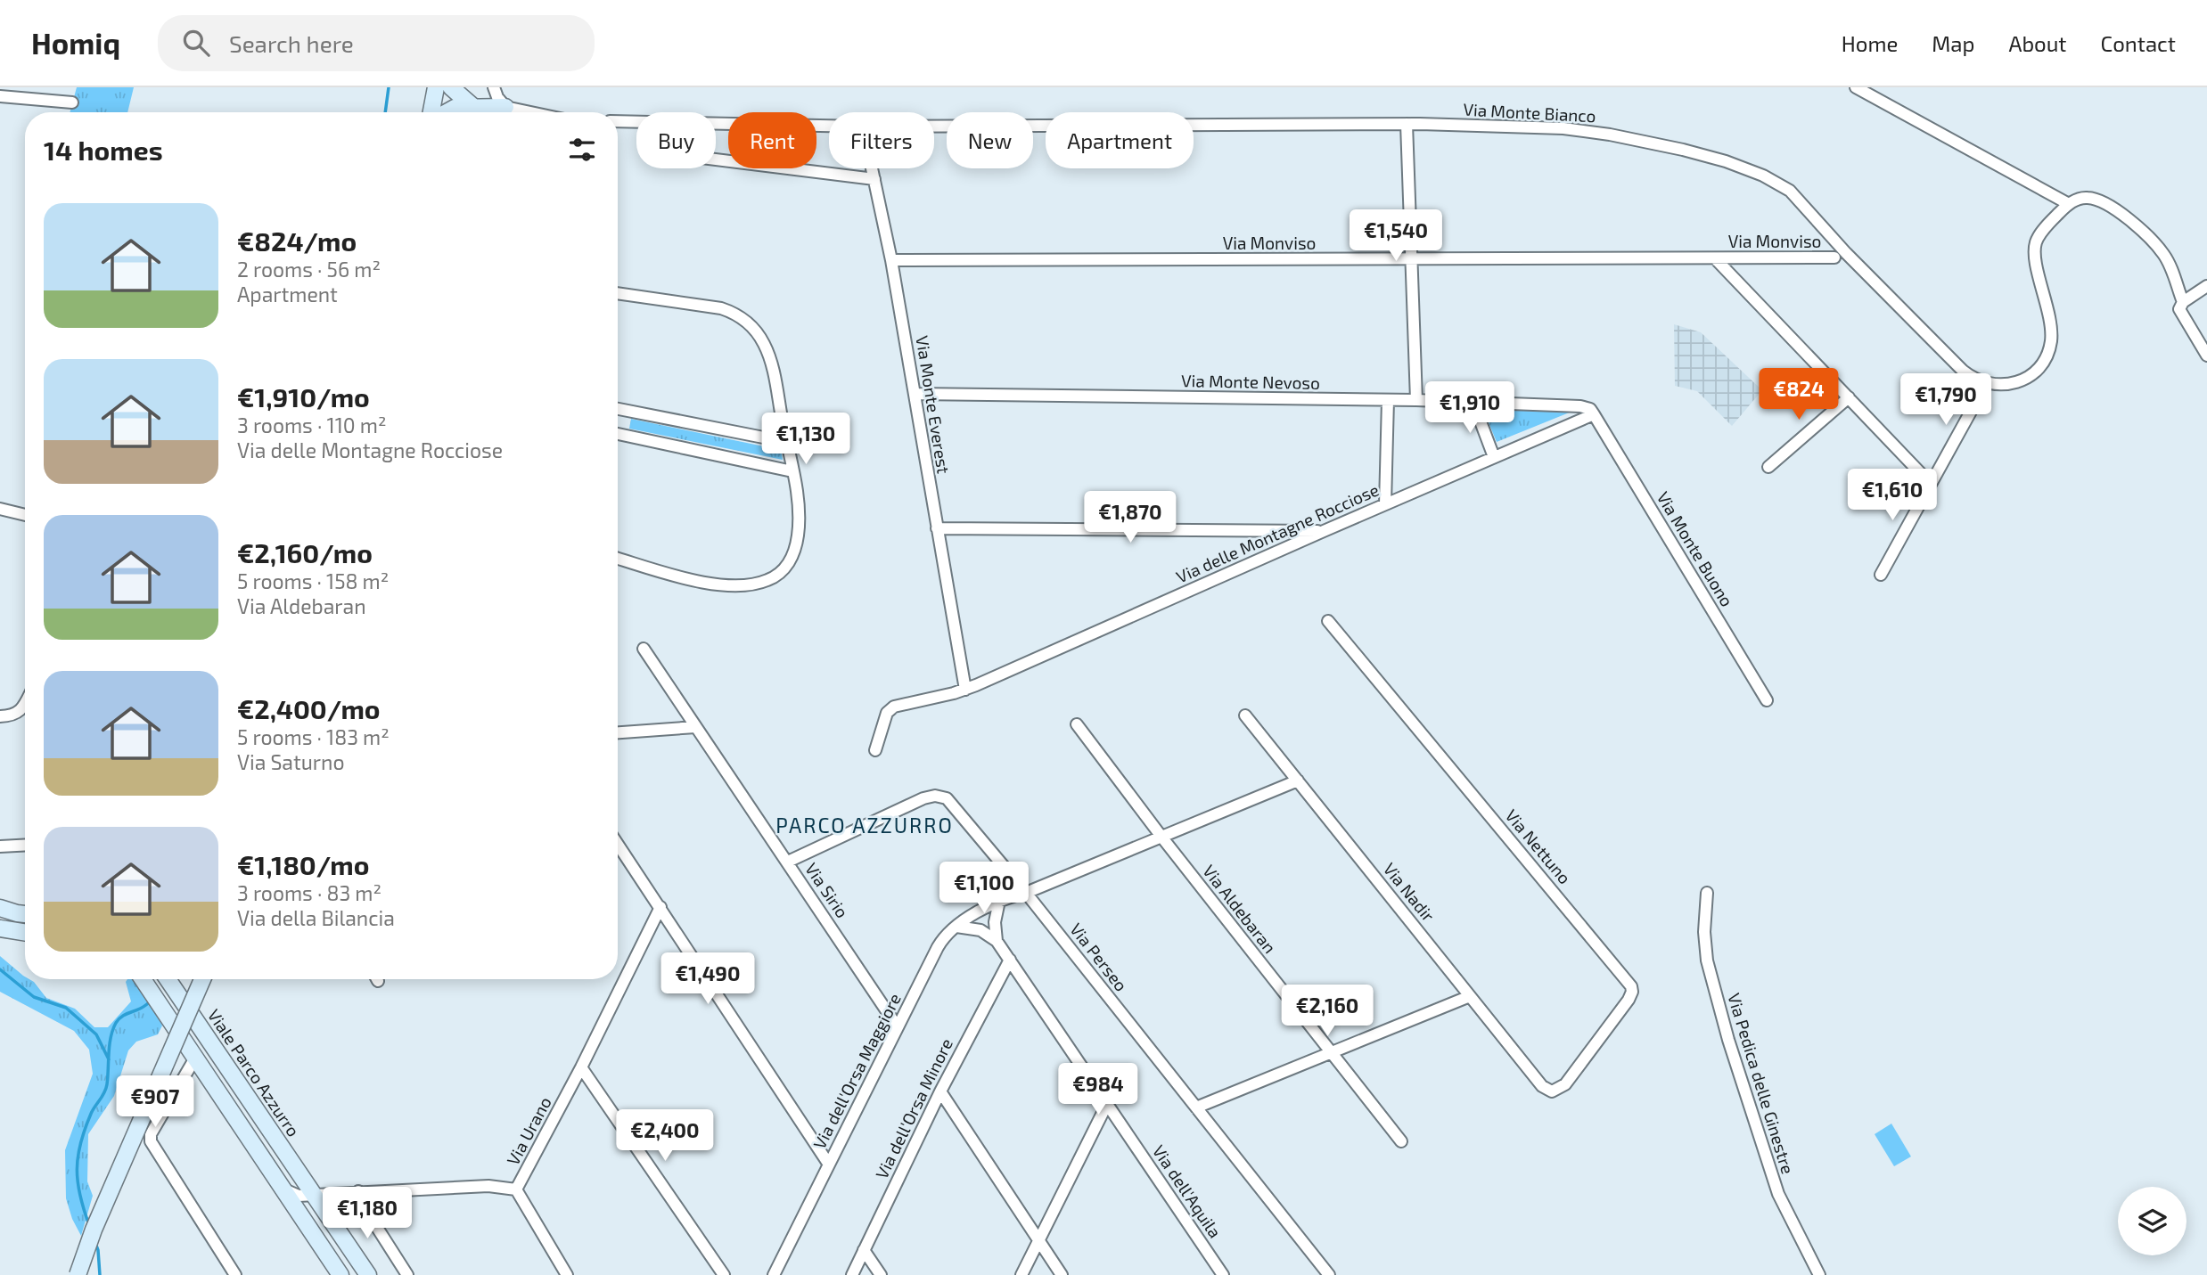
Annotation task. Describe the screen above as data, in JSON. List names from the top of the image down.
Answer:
{
  "streets": {
    "street": [
      "Via Monte Bianco",
      "Via Monviso",
      "Via Monte Nevoso",
      "Via Monte Everest",
      "Via delle Montagne Rocciose",
      "Via Monte Buono",
      "Via Nettuno",
      "Via Sirio",
      "Via Nadir",
      "Via Aldebaran",
      "Via Perseo",
      "Via dell'Orsa Maggiore",
      "Viale Parco Azzurro",
      "Via Pedica delle Ginestre",
      "Via dell'Orsa Minore",
      "Via Urano",
      "Via dell'Aquila"
    ]
  },
  "crossings": [
    ["Via Monviso", "Via Monte Everest"],
    ["Via Monte Nevoso", "Via Monte Everest"],
    ["Via Monte Nevoso", "Via delle Montagne Rocciose"],
    ["Via Monte Nevoso", "Via Monte Buono"],
    ["Via Monte Everest", "Via delle Montagne Rocciose"],
    ["Via delle Montagne Rocciose", "Via Monte Buono"],
    ["Via Nettuno", "Via Nadir"],
    ["Via Sirio", "Via Perseo"],
    ["Via Sirio", "Via dell'Orsa Maggiore"],
    ["Via Nadir", "Via dell'Orsa Maggiore"],
    ["Via Aldebaran", "Via dell'Orsa Maggiore"],
    ["Via Perseo", "Via dell'Orsa Maggiore"],
    ["Viale Parco Azzurro", "Via Urano"],
    ["Via dell'Orsa Minore", "Via dell'Aquila"]
  ],
  "districts": ["PARCO AZZURRO"],
  "page": {
    "header": "Homiq",
    "search": "Search here",
    "nav": [
      "Home",
      "Map",
      "About",
      "Contact"
    ],
    "chip": [
      "Buy",
      "Rent",
      "Filters",
      "New",
      "Apartment"
    ],
    "heading": "14 homes",
    "list": [
      {
        "name": "€824/mo",
        "note": "2 rooms · 56 m² · Apartment"
      },
      {
        "name": "€1,910/mo",
        "note": "3 rooms · 110 m² · Via delle Montagne Rocciose"
      },
      {
        "name": "€2,160/mo",
        "note": "5 rooms · 158 m² · Via Aldebaran"
      },
      {
        "name": "€2,400/mo",
        "note": "5 rooms · 183 m² · Via Saturno"
      },
      {
        "name": "€1,180/mo",
        "note": "3 rooms · 83 m² · Via della Bilancia"
      }
    ],
    "price": [
      "€1,540",
      "€824",
      "€1,790",
      "€1,910",
      "€1,130",
      "€1,610",
      "€1,870",
      "€1,100",
      "€1,490",
      "€2,160",
      "€984",
      "€907",
      "€2,400",
      "€1,180"
    ]
  }
}
